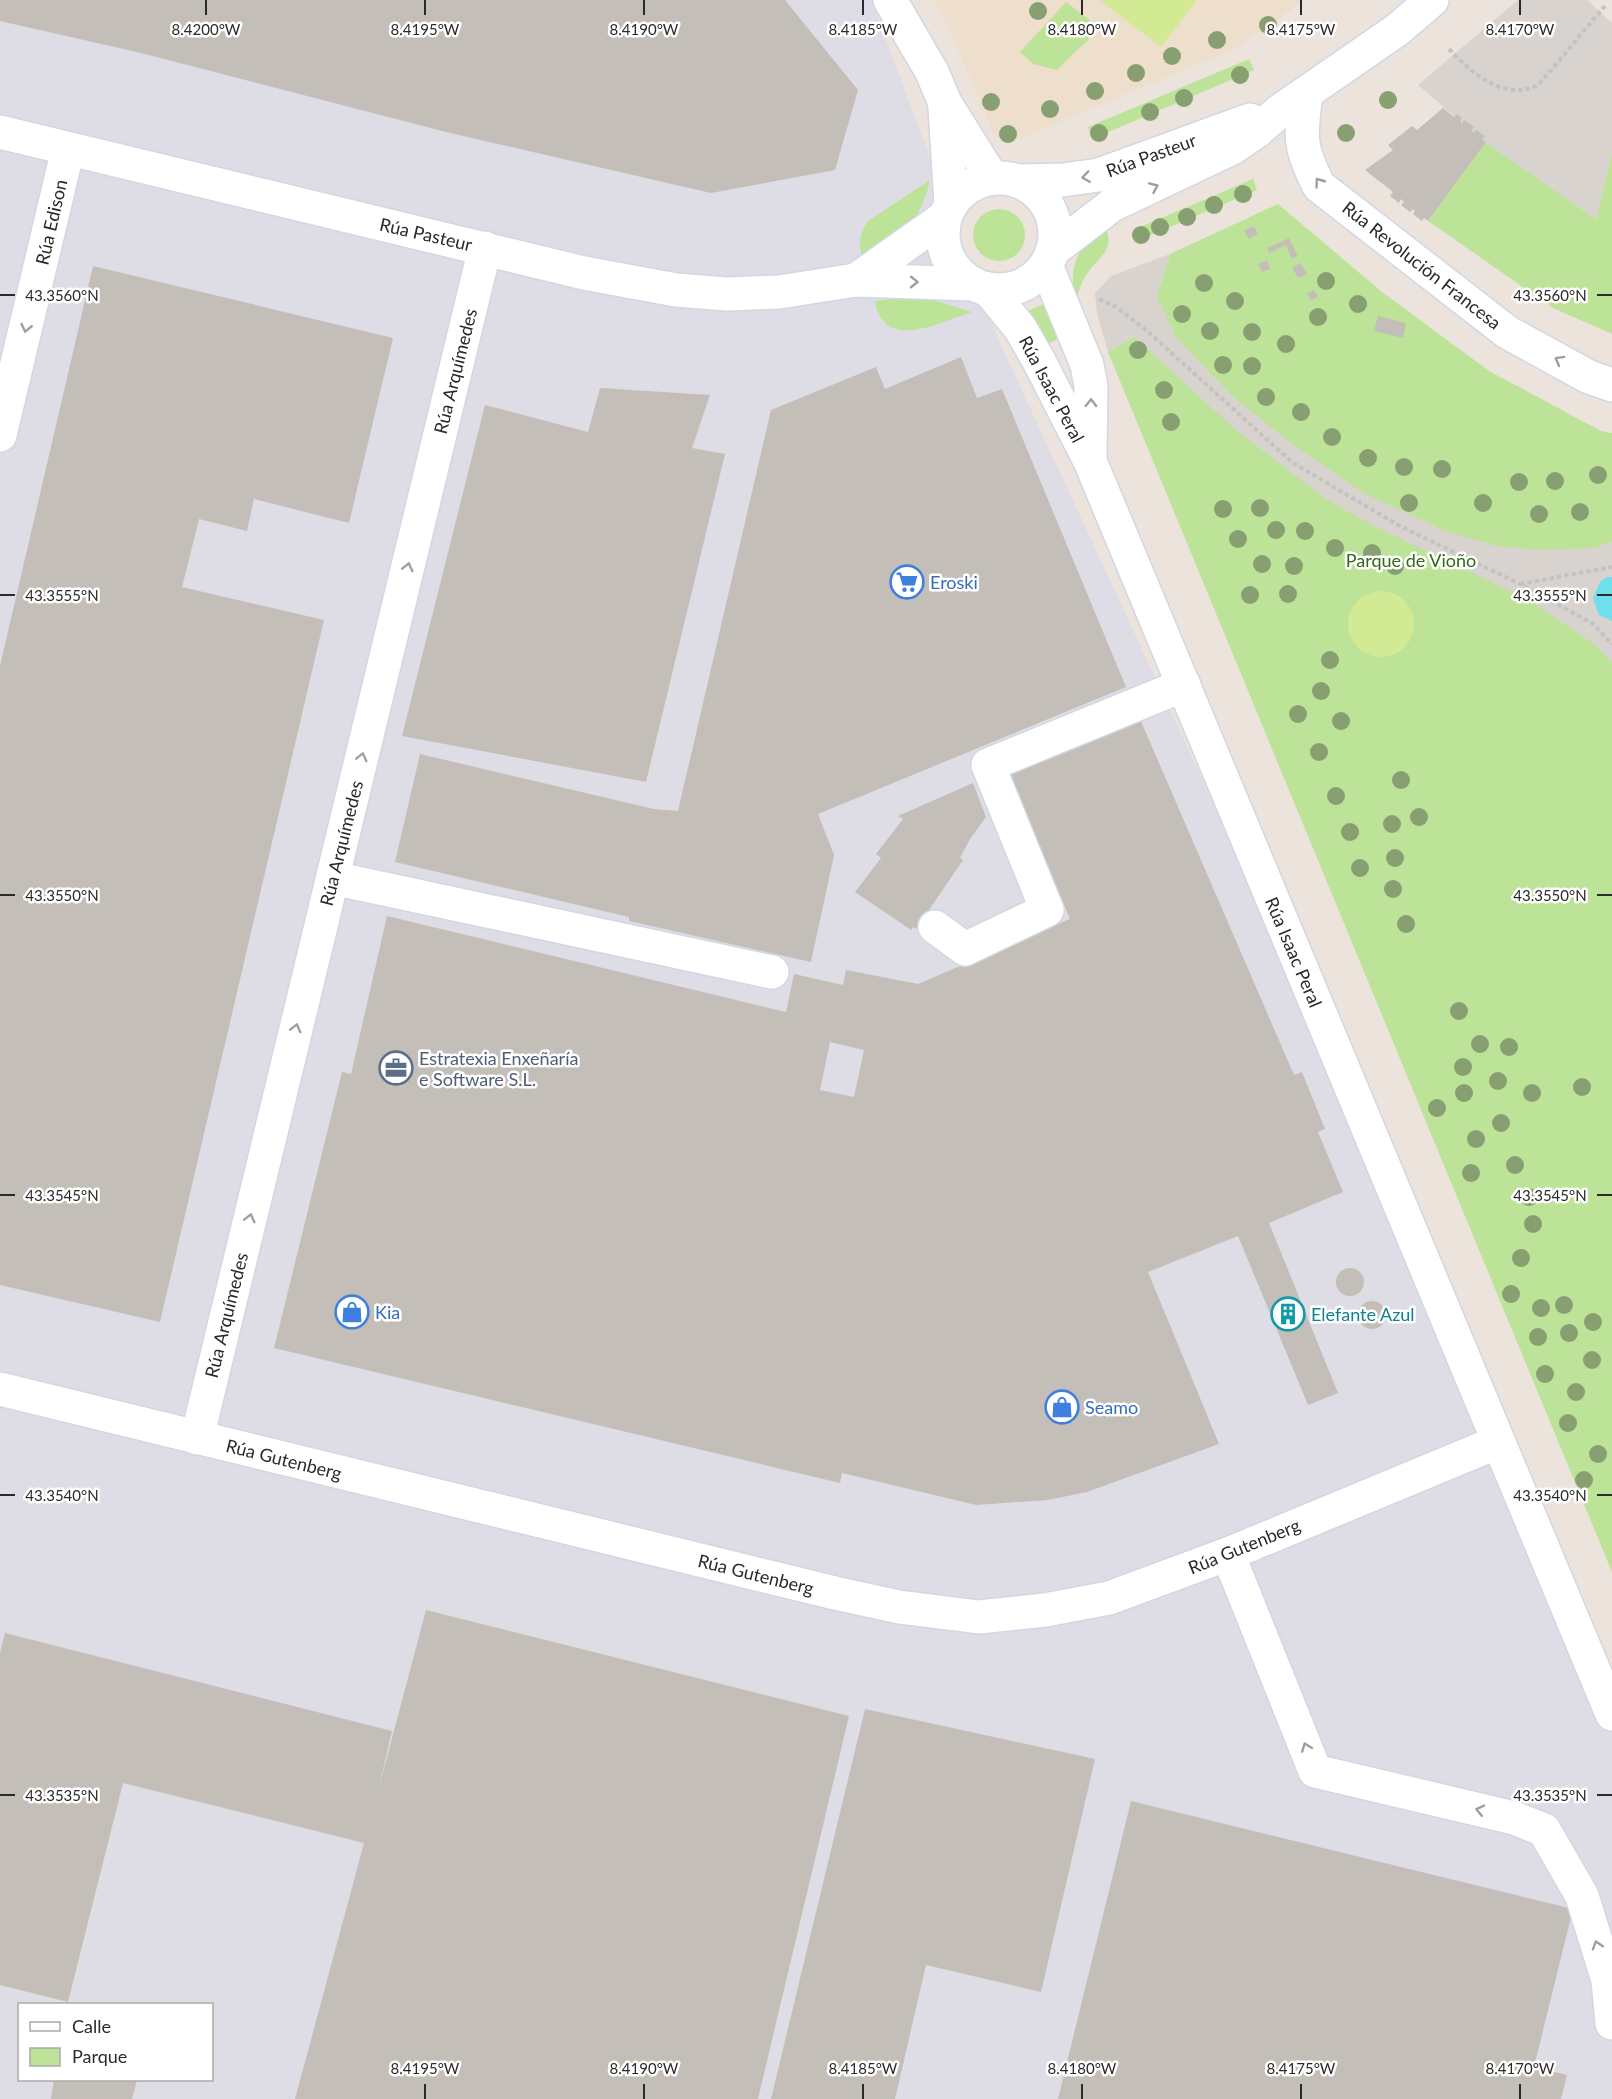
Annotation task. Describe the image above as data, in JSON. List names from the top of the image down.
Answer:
{
  "streets": {
    "street": [
      "Rúa Pasteur",
      "Rúa Edison",
      "Rúa Revolución Francesa",
      "Rúa Arquímedes",
      "Rúa Isaac Peral",
      "Rúa Gutenberg"
    ]
  },
  "crossings": [
    ["Rúa Pasteur", "Rúa Edison"],
    ["Rúa Pasteur", "Rúa Revolución Francesa"],
    ["Rúa Pasteur", "Rúa Arquímedes"],
    ["Rúa Pasteur", "Rúa Isaac Peral"],
    ["Rúa Arquímedes", "Rúa Gutenberg"],
    ["Rúa Isaac Peral", "Rúa Gutenberg"]
  ],
  "one_way": ["Rúa Edison", "Rúa Revolución Francesa", "Rúa Arquímedes"],
  "parks": ["Parque de Vioño"],
  "places": {
    "supermarket": ["Eroski"],
    "office": ["Estratexia Enxeñaría e Software S.L."],
    "shop": ["Kia", "Seamo"],
    "building": ["Elefante Azul"]
  },
  "legend": ["Calle", "Parque"],
  "coordinates": [
    "8.4200°W",
    "8.4195°W",
    "8.4190°W",
    "8.4185°W",
    "8.4180°W",
    "8.4175°W",
    "8.4170°W",
    "43.3560°N",
    "43.3555°N",
    "43.3550°N",
    "43.3545°N",
    "43.3540°N",
    "43.3535°N"
  ]
}
